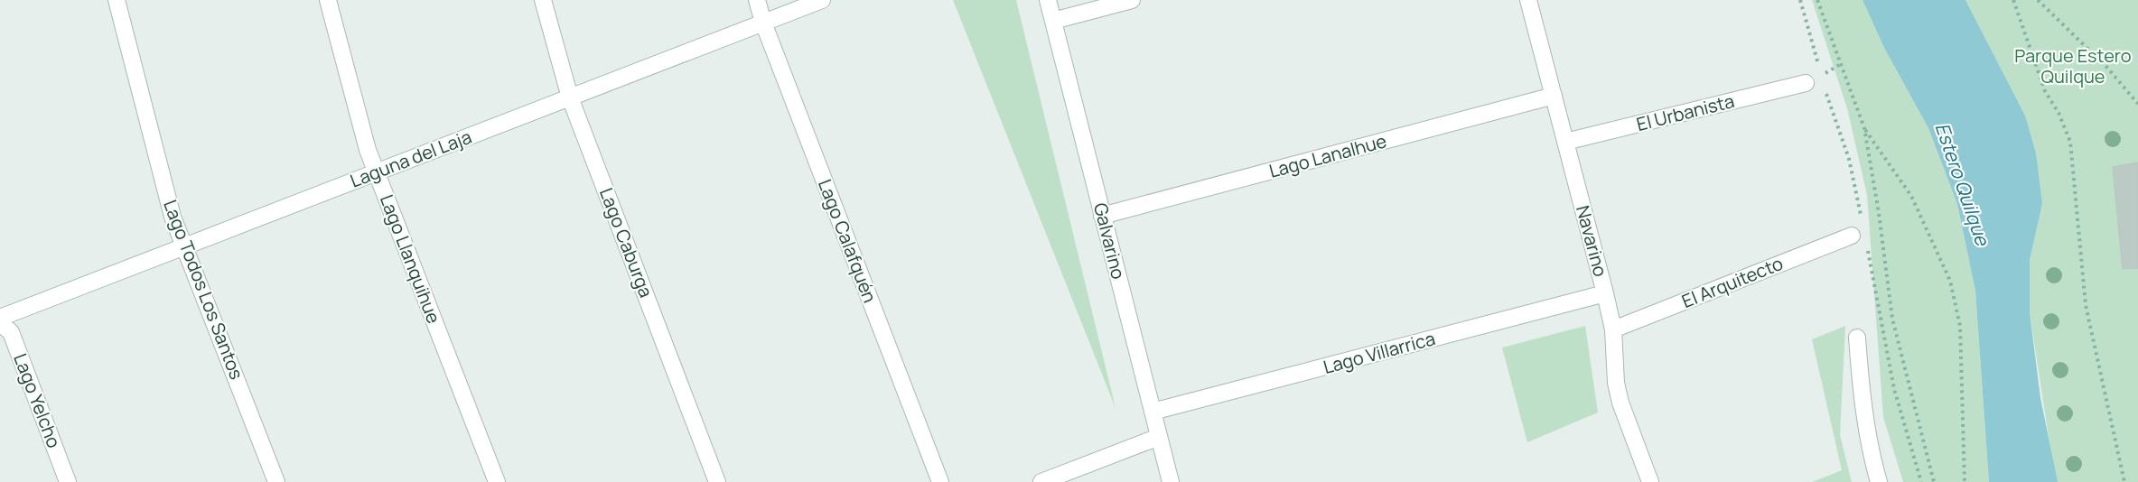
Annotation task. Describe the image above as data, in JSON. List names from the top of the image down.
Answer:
{
  "streets": {
    "street": [
      "El Urbanista",
      "Lago Lanalhue",
      "Laguna del Laja",
      "Lago Calafquén",
      "Galvarino",
      "Navarino",
      "Lago Caburga",
      "Lago Llanquihue",
      "El Arquitecto",
      "Lago Todos Los Santos",
      "Lago Villarrica",
      "Lago Yelcho"
    ]
  },
  "crossings": [
    ["El Urbanista", "Navarino"],
    ["Lago Lanalhue", "Galvarino"],
    ["Lago Lanalhue", "Navarino"],
    ["Laguna del Laja", "Lago Calafquén"],
    ["Laguna del Laja", "Lago Caburga"],
    ["Laguna del Laja", "Lago Llanquihue"],
    ["Laguna del Laja", "Lago Todos Los Santos"],
    ["Galvarino", "Lago Villarrica"],
    ["Navarino", "El Arquitecto"],
    ["Navarino", "Lago Villarrica"]
  ],
  "water": ["Estero Quilque"],
  "parks": ["Parque Estero Quilque"]
}
